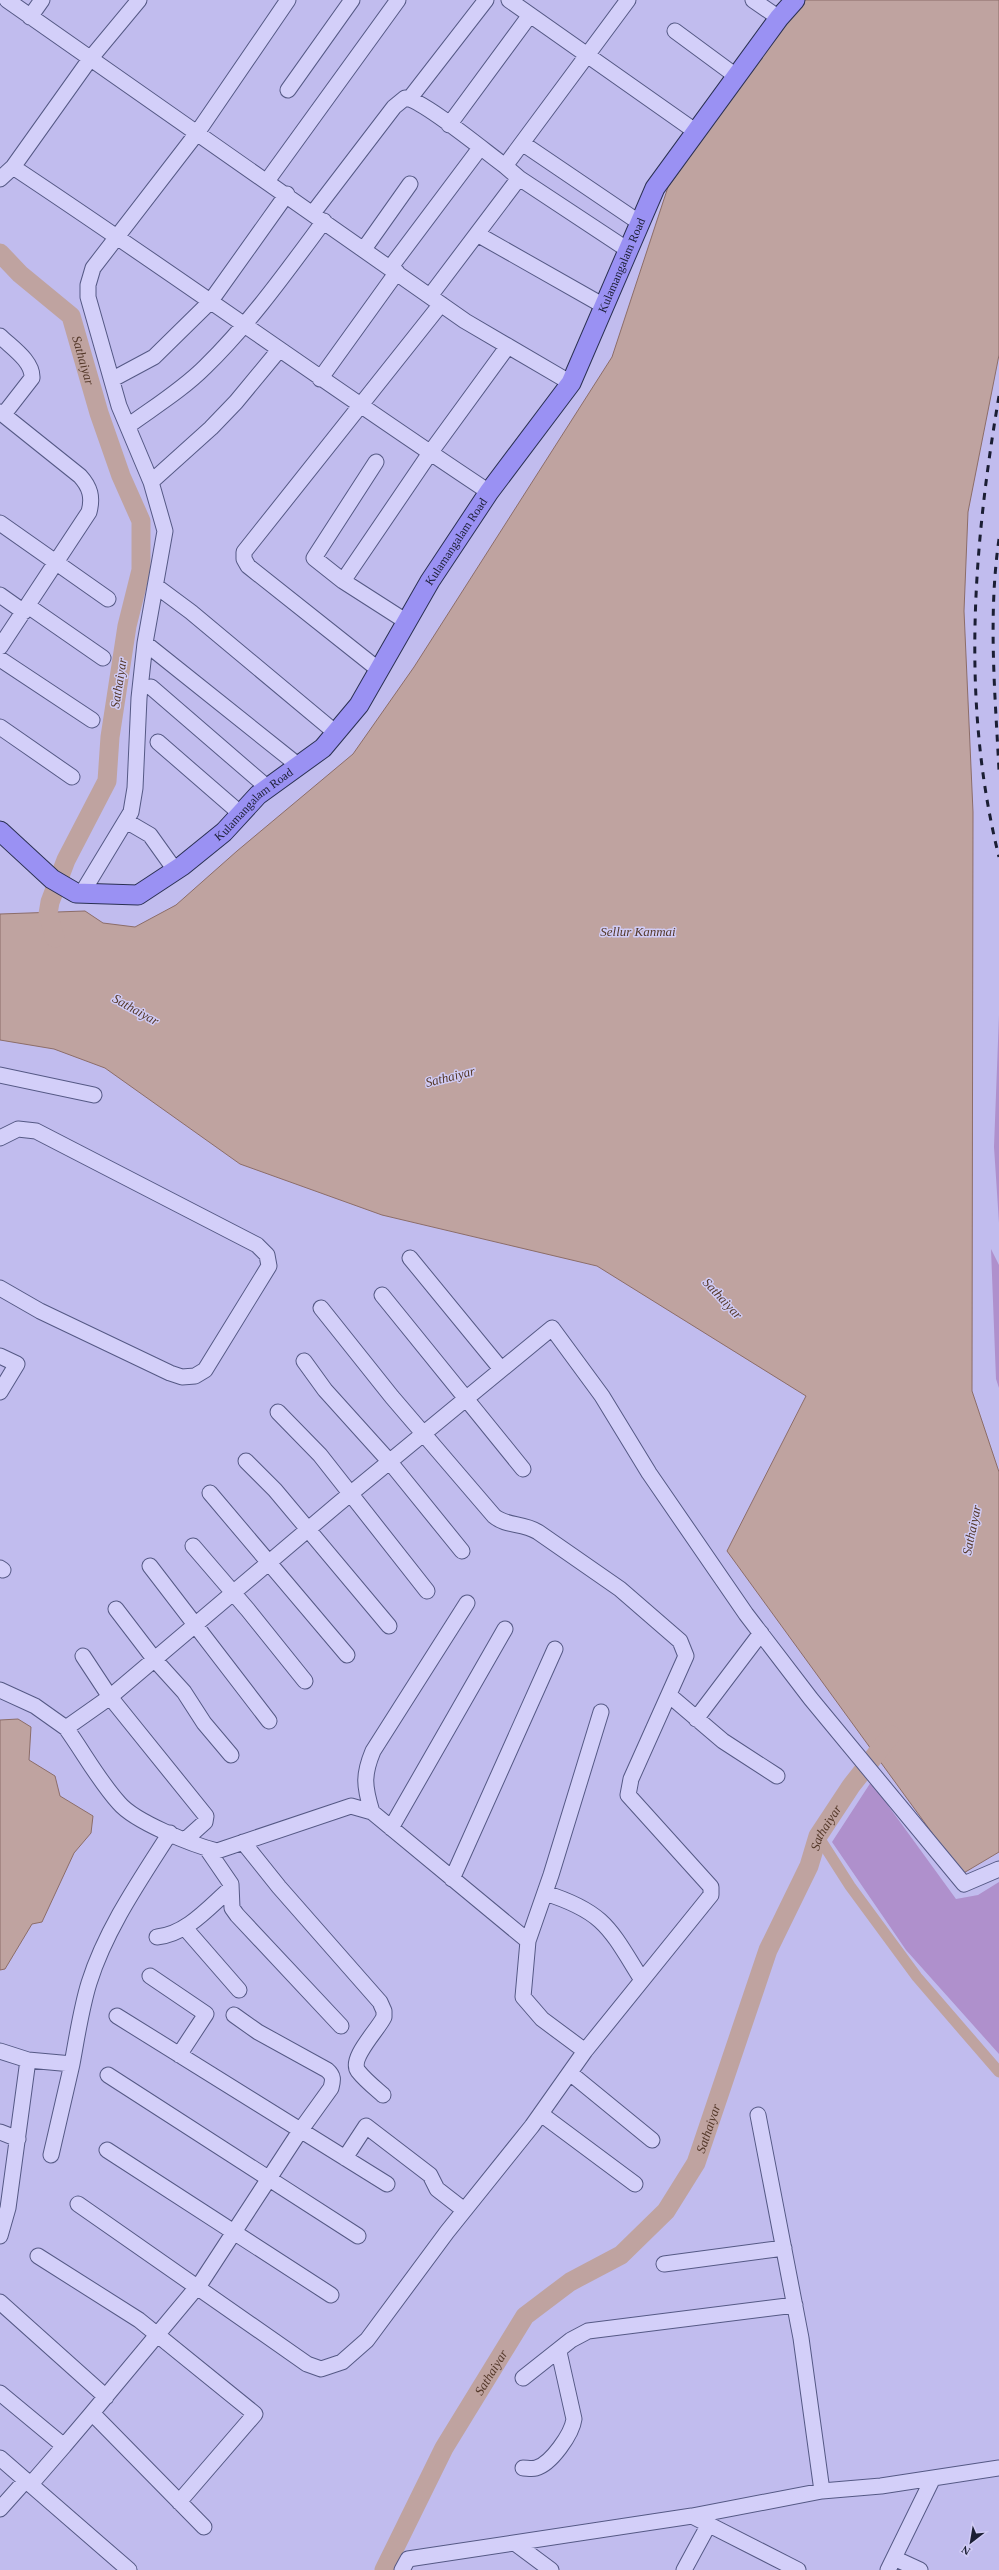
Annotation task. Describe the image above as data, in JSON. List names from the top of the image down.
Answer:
{
  "streets": {
    "main road": ["Kulamangalam Road"]
  },
  "water": ["Sathaiyar", "Sellur Kanmai"],
  "north": "bottom left"
}
